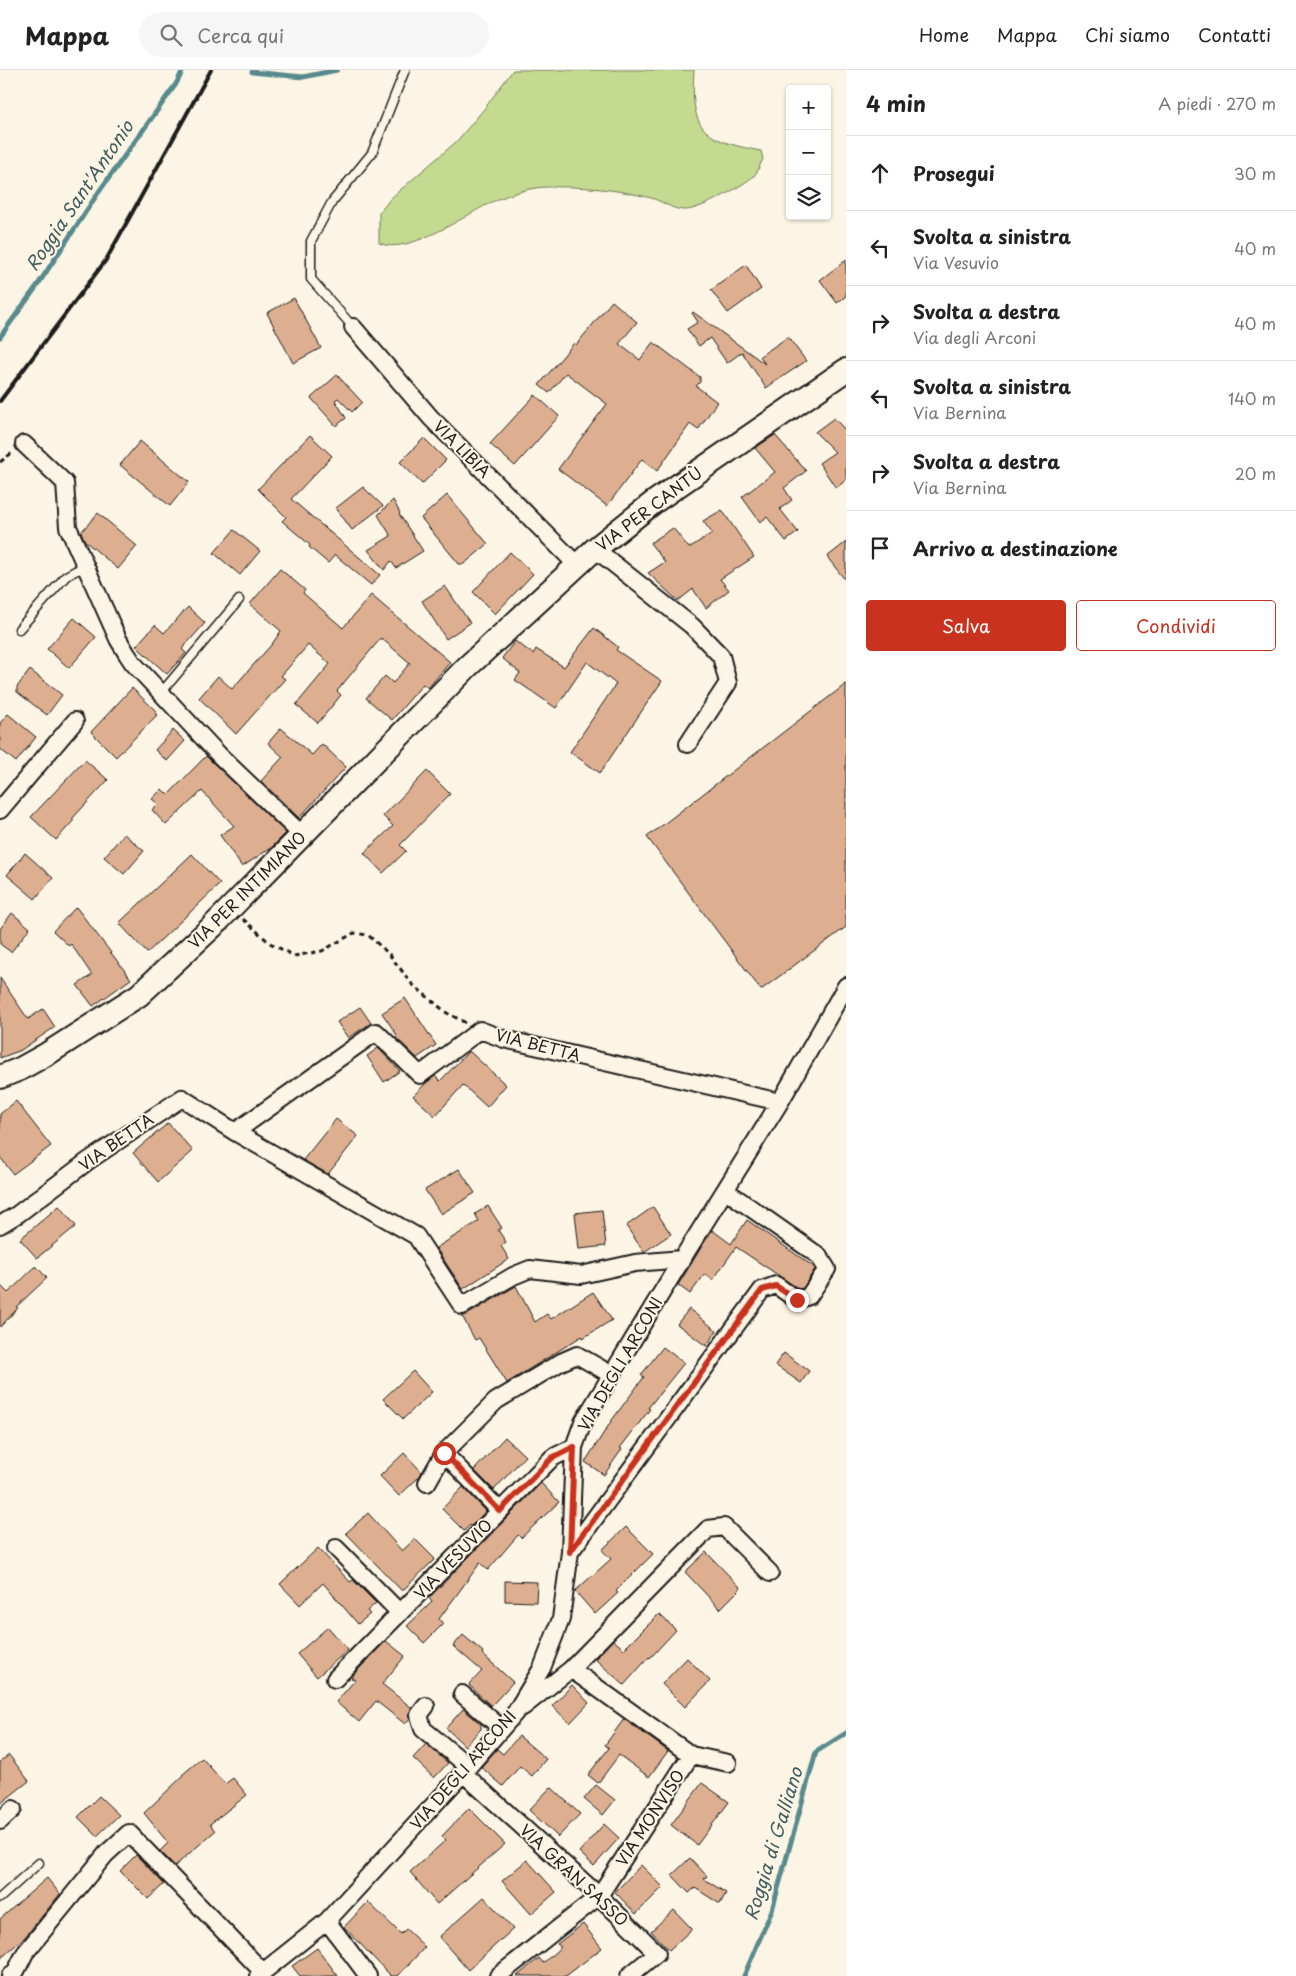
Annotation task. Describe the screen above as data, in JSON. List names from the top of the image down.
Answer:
{
  "streets": {
    "street": [
      "VIA LIBIA",
      "VIA PER CANTÙ",
      "VIA PER INTIMIANO",
      "VIA BETTA",
      "VIA DEGLI ARCONI",
      "VIA VESUVIO",
      "VIA MONVISO",
      "VIA GRAN SASSO"
    ]
  },
  "crossings": [
    ["VIA LIBIA", "VIA PER CANTÙ"],
    ["VIA PER CANTÙ", "VIA PER INTIMIANO"],
    ["VIA BETTA", "VIA DEGLI ARCONI"],
    ["VIA DEGLI ARCONI", "VIA VESUVIO"],
    ["VIA DEGLI ARCONI", "VIA GRAN SASSO"],
    ["VIA MONVISO", "VIA GRAN SASSO"]
  ],
  "water": ["Roggia Sant'Antonio", "Roggia di Galliano"],
  "page": {
    "header": "Mappa",
    "search": "Cerca qui",
    "nav": [
      "Home",
      "Mappa",
      "Chi siamo",
      "Contatti"
    ],
    "heading": ["4 min", "A piedi · 270 m"],
    "map_buttons": ["+", "−"],
    "list": [
      ["Prosegui", "30 m"],
      ["Svolta a sinistra", "Via Vesuvio", "40 m"],
      ["Svolta a destra", "Via degli Arconi", "40 m"],
      ["Svolta a sinistra", "Via Bernina", "140 m"],
      ["Svolta a destra", "Via Bernina", "20 m"],
      "Arrivo a destinazione"
    ],
    "buttons": ["Salva", "Condividi"]
  }
}
